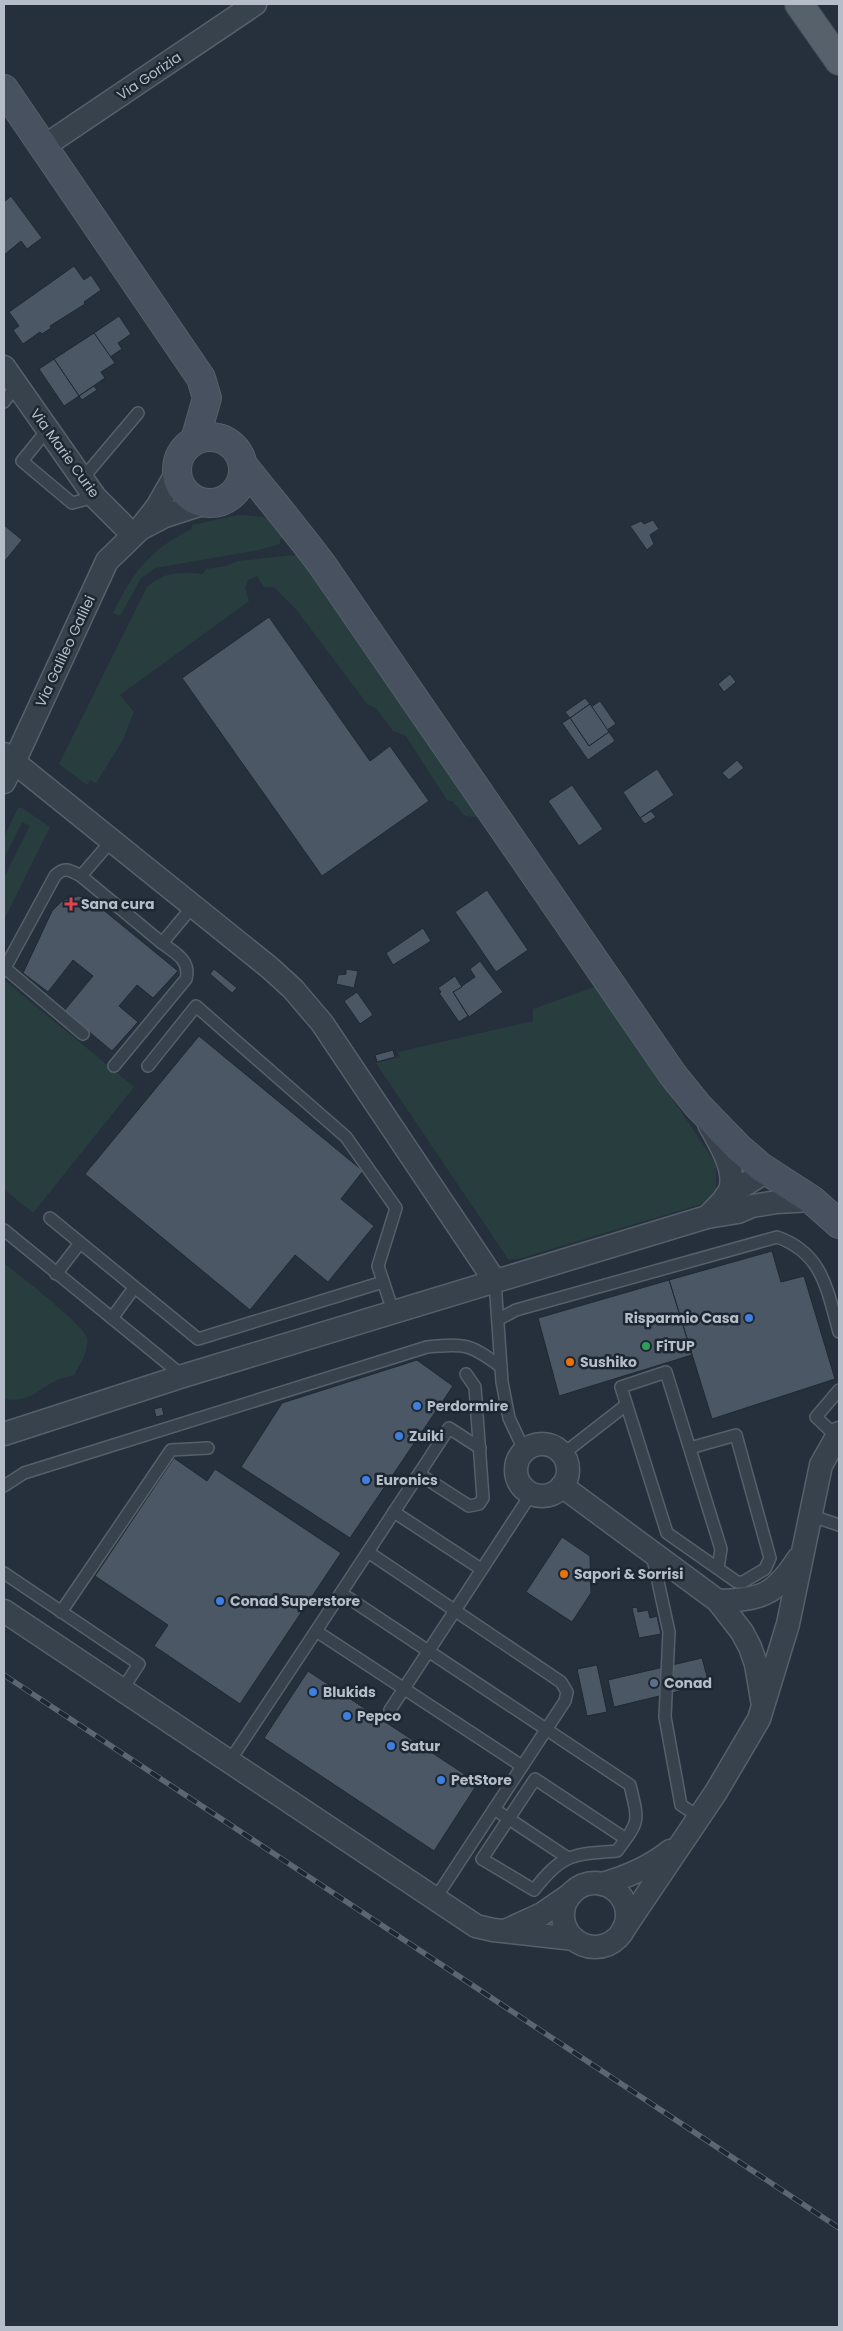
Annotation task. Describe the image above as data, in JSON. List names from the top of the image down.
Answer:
{
  "streets": {
    "street": ["Via Gorizia", "Via Marie Curie", "Via Galileo Galilei"]
  },
  "crossings": [
    ["Via Marie Curie", "Via Galileo Galilei"]
  ],
  "places": {
    "health": ["Sana cura"],
    "other": [
      "Risparmio Casa",
      "FiTUP",
      "Sushiko",
      "Perdormire",
      "Zuiki",
      "Euronics",
      "Sapori & Sorrisi",
      "Conad Superstore",
      "Conad",
      "Blukids",
      "Pepco",
      "Satur",
      "PetStore"
    ]
  }
}
